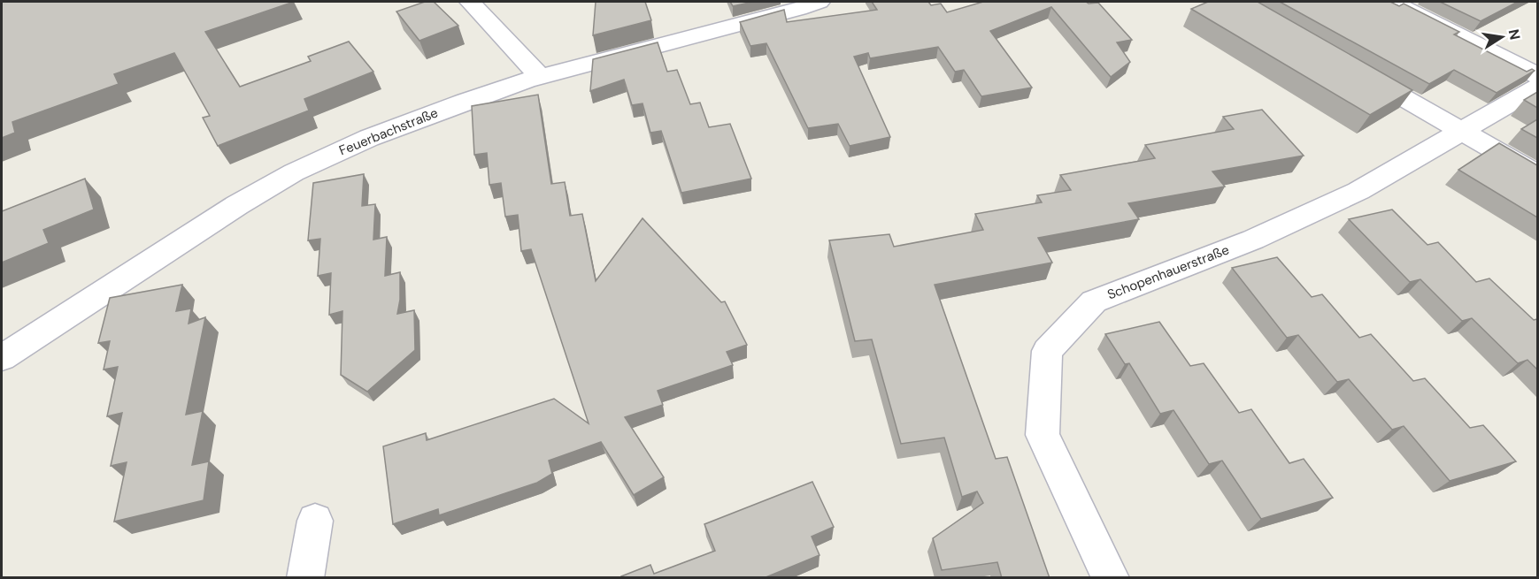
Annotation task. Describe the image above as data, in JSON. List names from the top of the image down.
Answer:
{
  "streets": {
    "street": ["Feuerbachstraße", "Schopenhauerstraße"]
  },
  "north": "right"
}
